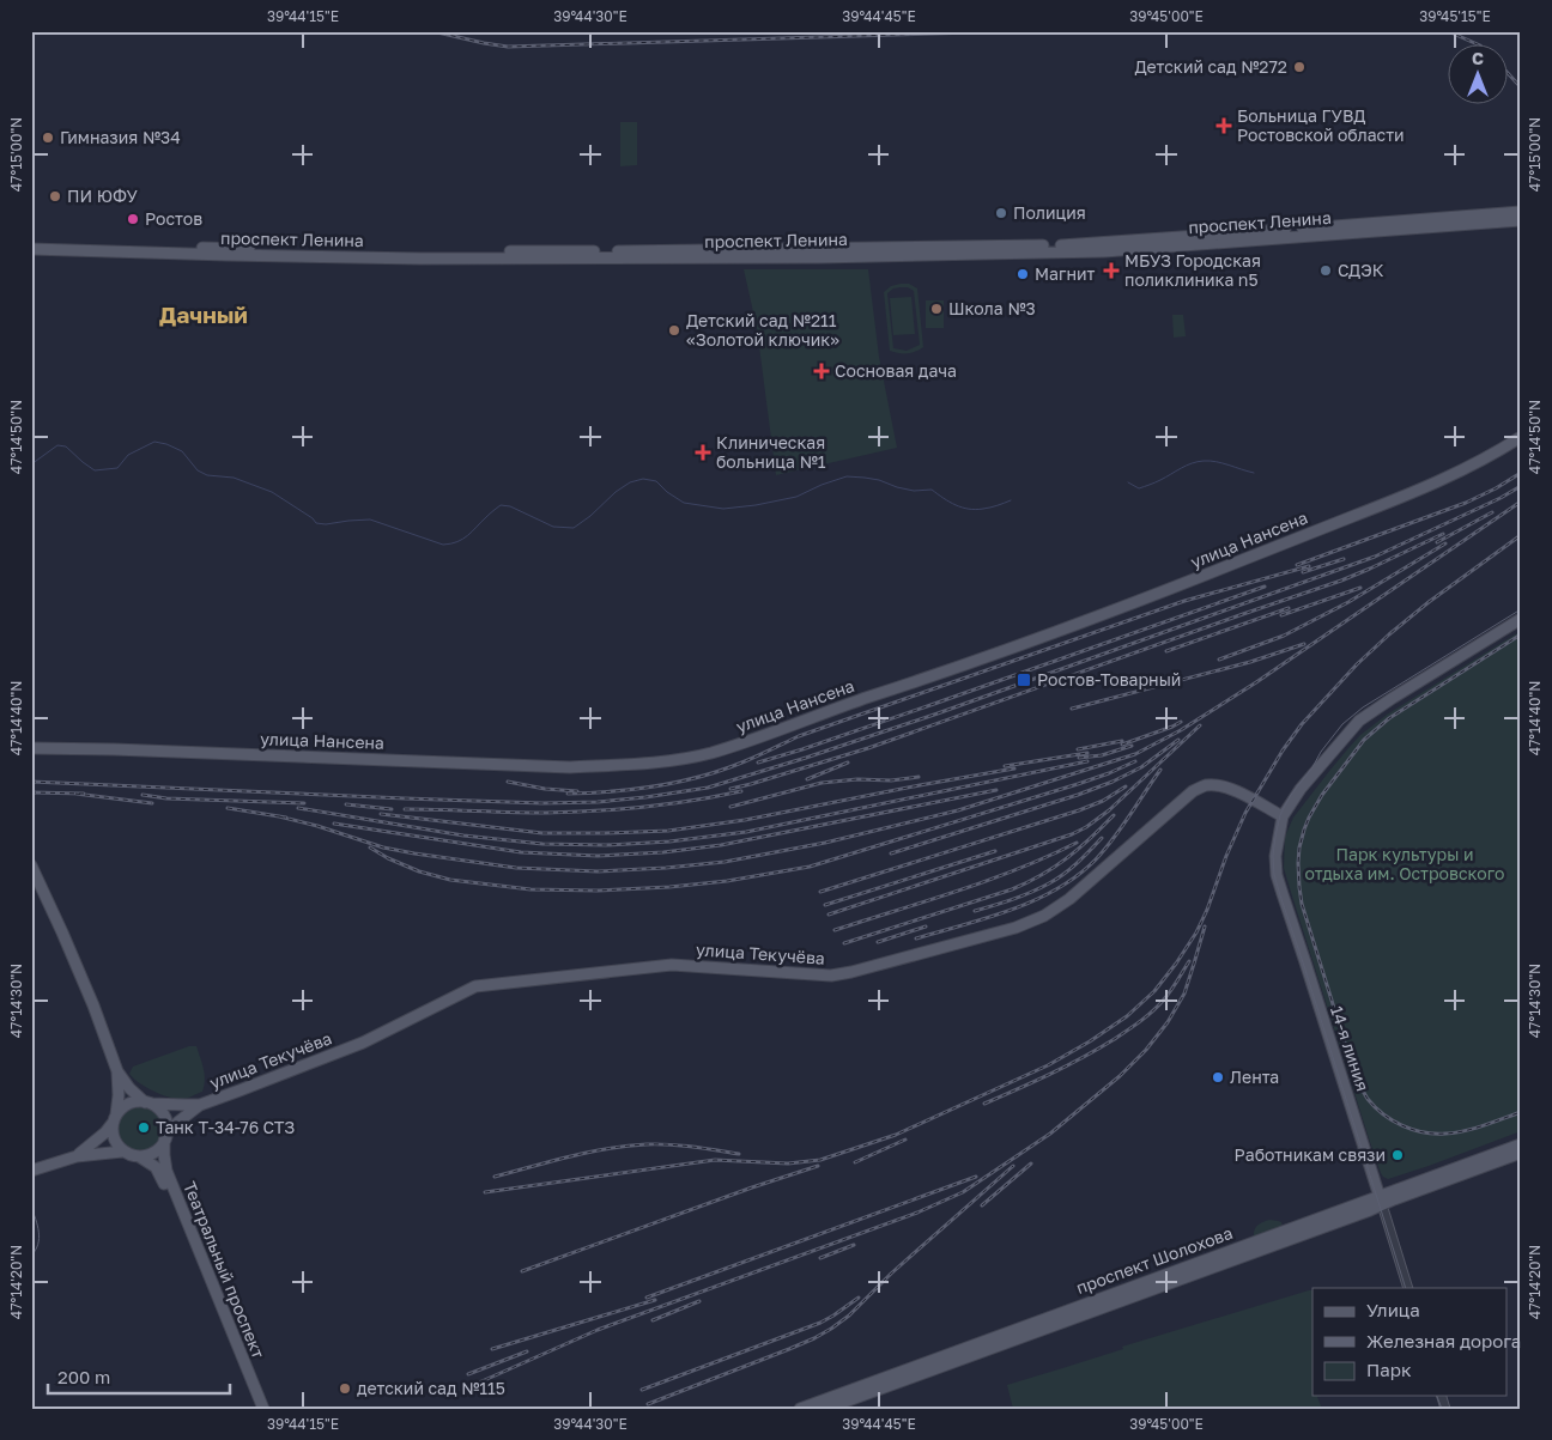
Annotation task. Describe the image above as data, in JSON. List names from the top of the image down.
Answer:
{
  "streets": {
    "main road": [
      "проспект Ленина",
      "улица Нансена",
      "улица Текучёва",
      "14-я линия",
      "проспект Шолохова",
      "Театральный проспект"
    ]
  },
  "crossings": [
    ["улица Текучёва", "14-я линия"],
    ["улица Текучёва", "Театральный проспект"],
    ["14-я линия", "проспект Шолохова"]
  ],
  "districts": ["Дачный"],
  "parks": ["Парк культуры и отдыха им. Островского"],
  "places": {
    "other": [
      "Детский сад №272",
      "Гимназия №34",
      "ПИ ЮФУ",
      "Полиция",
      "Ростов",
      "СДЭК",
      "Магнит",
      "Школа №3",
      "Детский сад №211 «Золотой ключик»",
      "Лента",
      "Танк Т-34-76 СТЗ",
      "Работникам связи",
      "детский сад №115"
    ],
    "health": [
      "Больница ГУВД Ростовской области",
      "МБУЗ Городская поликлиника n5",
      "Сосновая дача",
      "Клиническая больница №1"
    ],
    "transit": ["Ростов-Товарный"]
  },
  "legend": ["Улица", "Железная дорога", "Парк"],
  "scale_bar": "200 m",
  "north": "top",
  "coordinates": [
    "39°44'15\"E",
    "39°44'30\"E",
    "39°44'45\"E",
    "39°45'00\"E",
    "39°45'15\"E",
    "47°15'00\"N",
    "47°14'50\"N",
    "47°14'40\"N",
    "47°14'30\"N",
    "47°14'20\"N"
  ]
}
